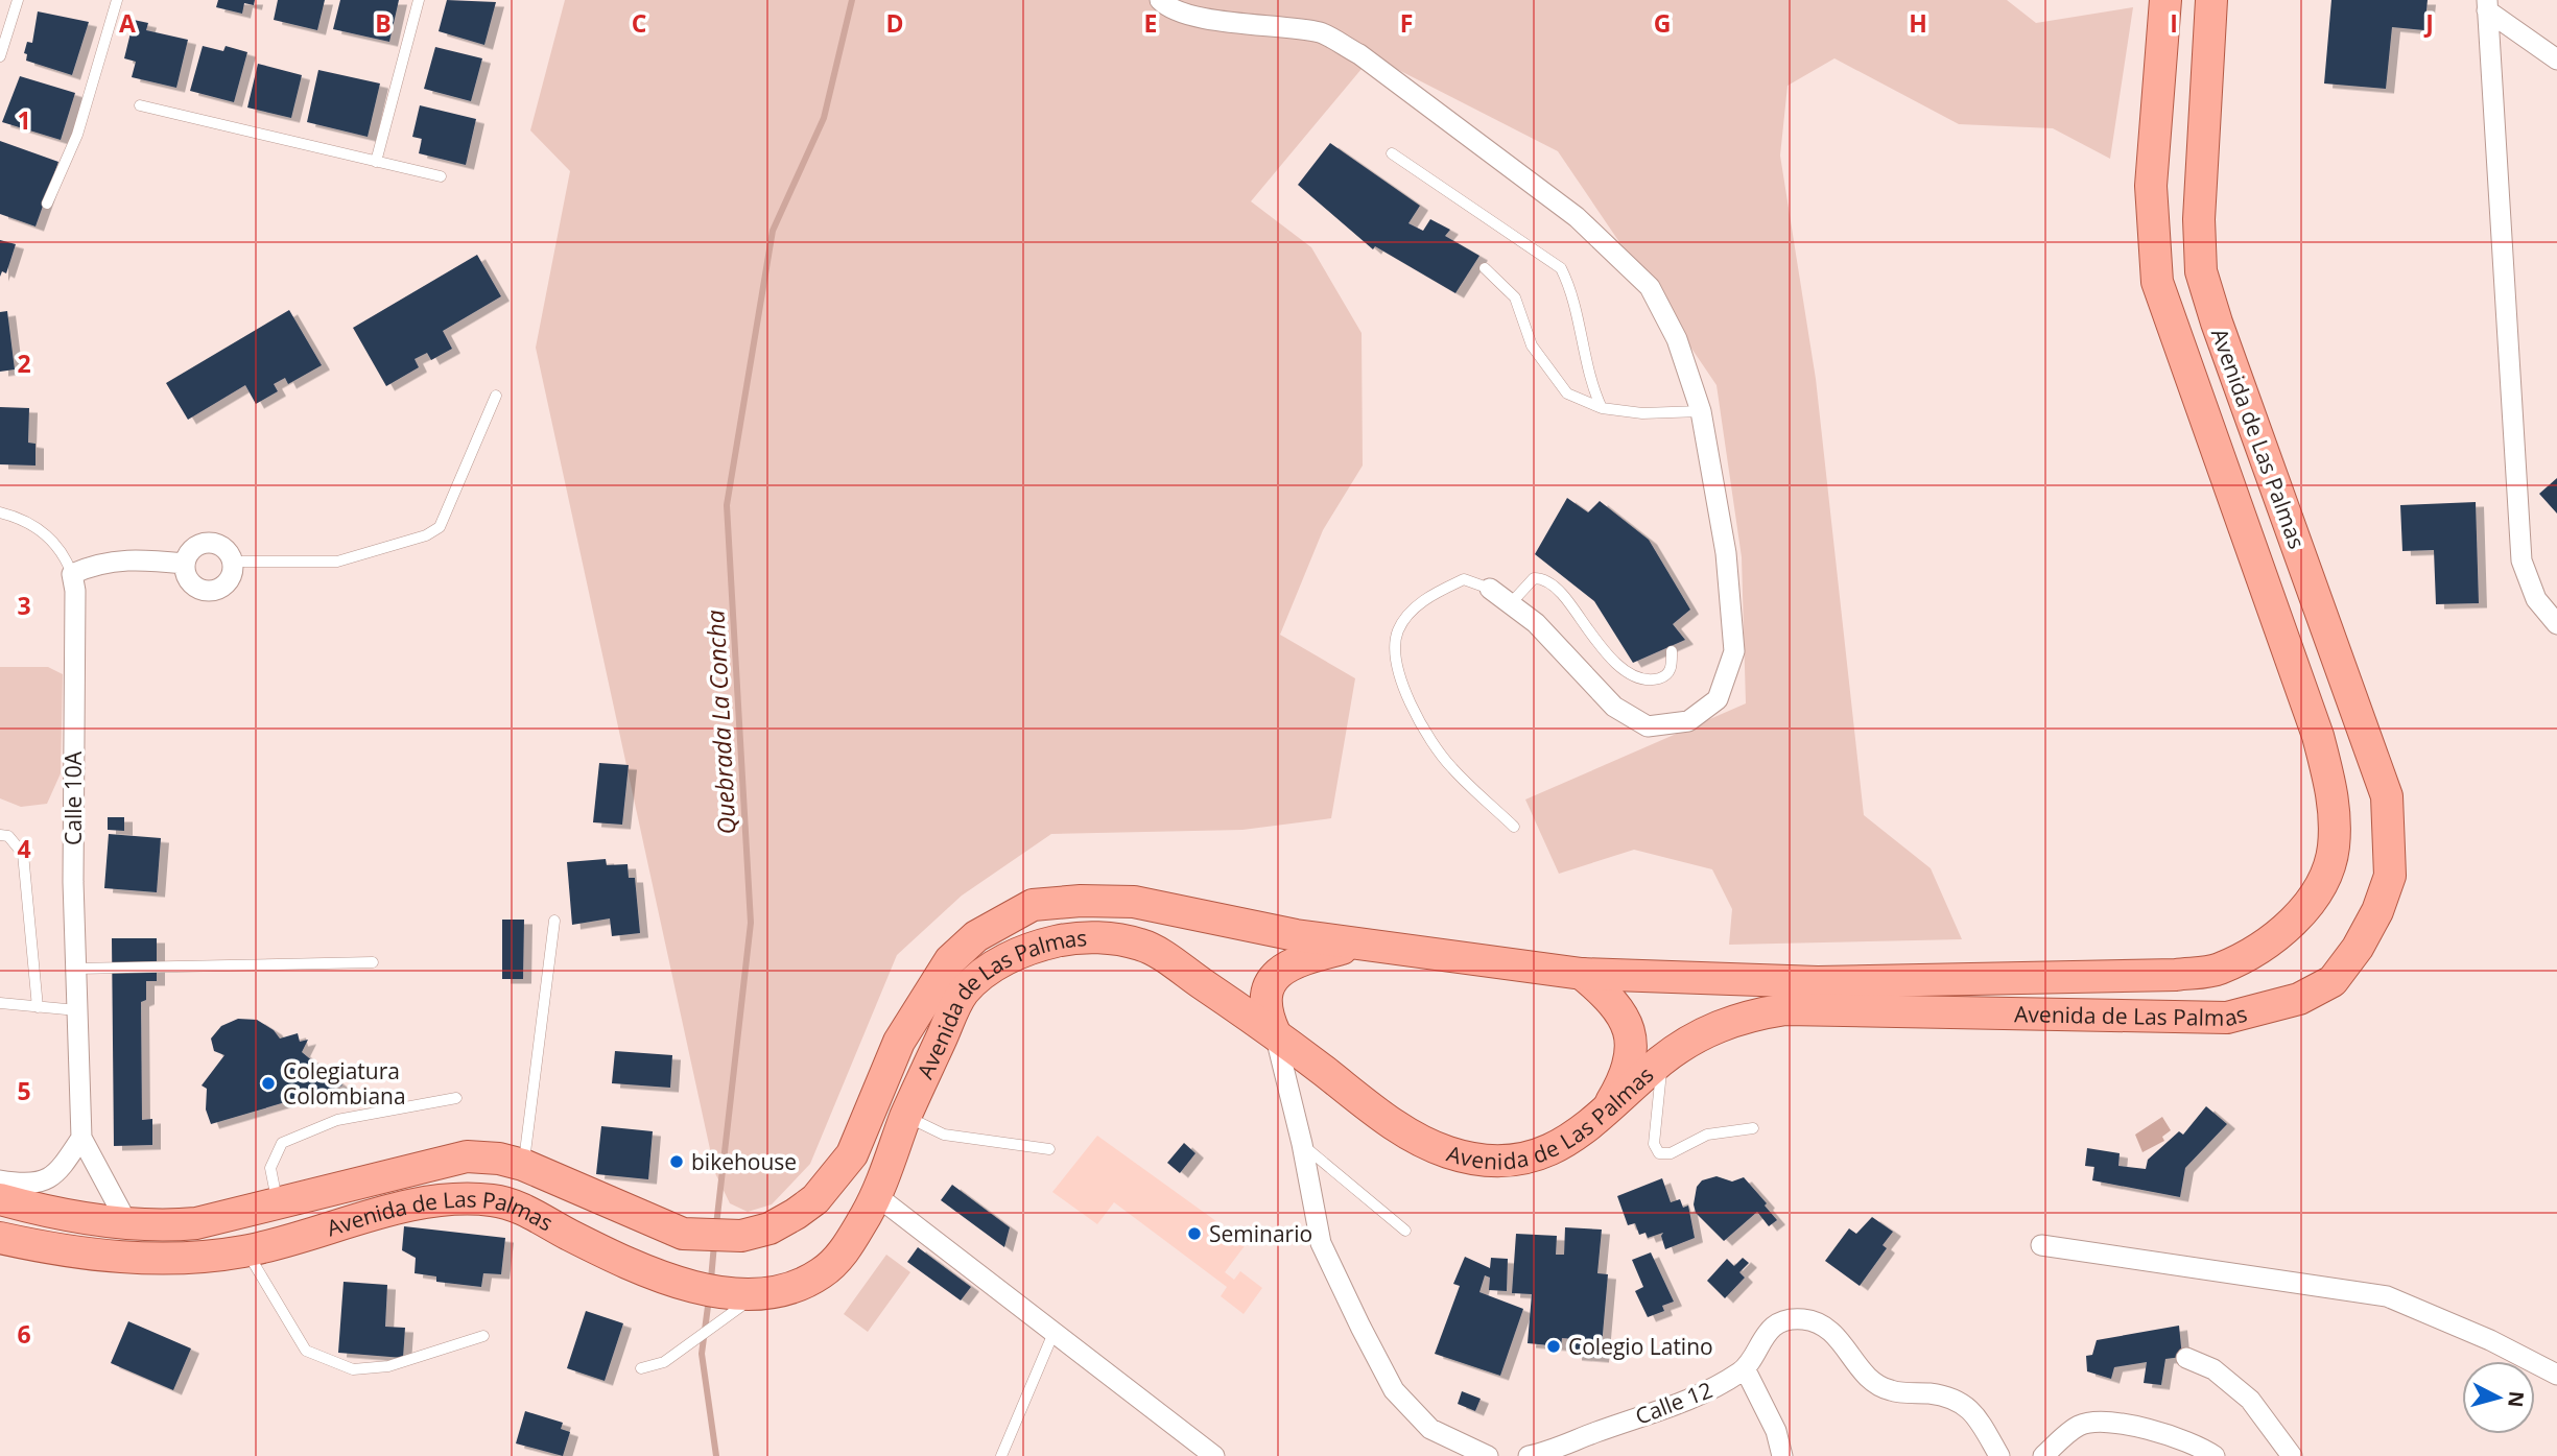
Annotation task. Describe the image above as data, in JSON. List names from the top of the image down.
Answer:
{
  "streets": {
    "main road": ["Avenida de Las Palmas"],
    "street": ["Calle 10A", "Calle 12"]
  },
  "crossings": [
    ["Avenida de Las Palmas", "Calle 10A"]
  ],
  "water": ["Quebrada La Concha"],
  "places": [
    "Colegiatura Colombiana",
    "bikehouse",
    "Seminario",
    "Colegio Latino"
  ],
  "north": "right",
  "grid": {
    "columns": [
      "A",
      "B",
      "C",
      "D",
      "E",
      "F",
      "G",
      "H",
      "I",
      "J"
    ],
    "rows": [
      "1",
      "2",
      "3",
      "4",
      "5",
      "6"
    ]
  }
}
